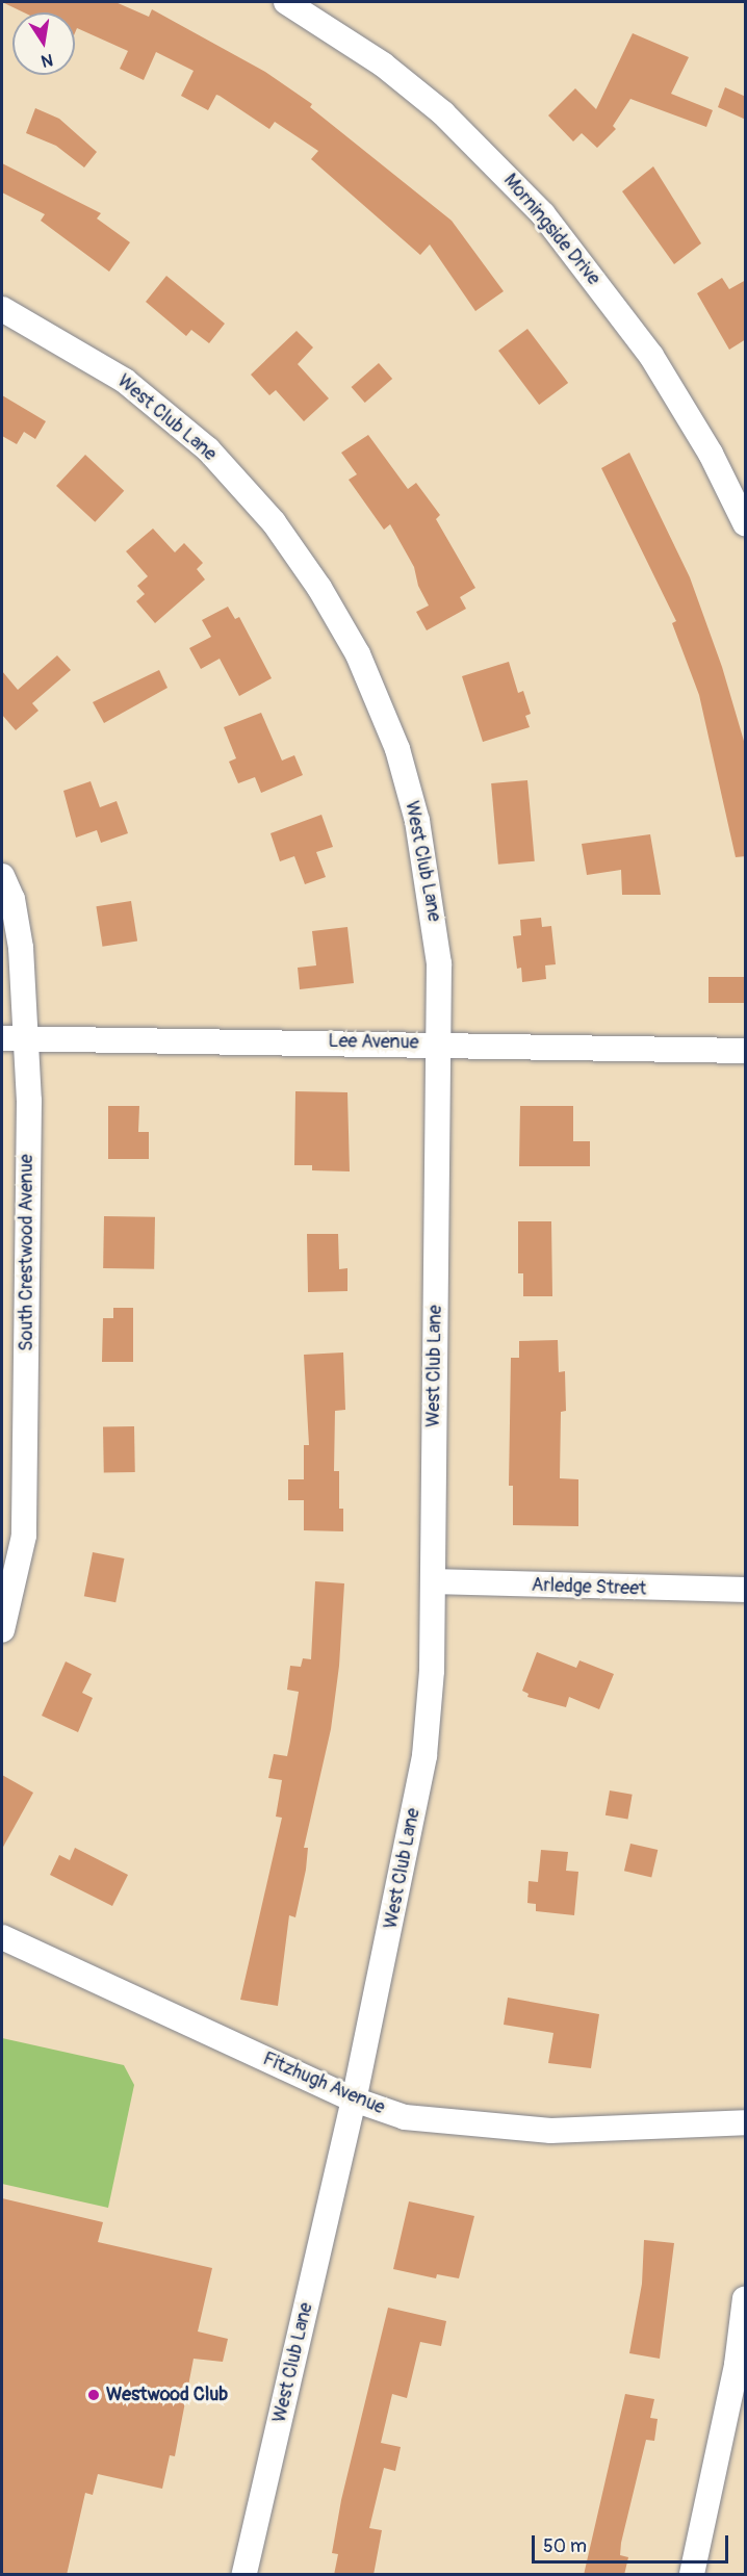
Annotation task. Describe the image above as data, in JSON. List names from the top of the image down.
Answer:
{
  "streets": {
    "street": [
      "Morningside Drive",
      "West Club Lane",
      "Lee Avenue",
      "South Crestwood Avenue",
      "Arledge Street",
      "Fitzhugh Avenue"
    ]
  },
  "crossings": [
    ["West Club Lane", "Lee Avenue"],
    ["West Club Lane", "Arledge Street"],
    ["West Club Lane", "Fitzhugh Avenue"],
    ["Lee Avenue", "South Crestwood Avenue"]
  ],
  "places": ["Westwood Club"],
  "scale_bar": "50 m",
  "north": "bottom"
}
